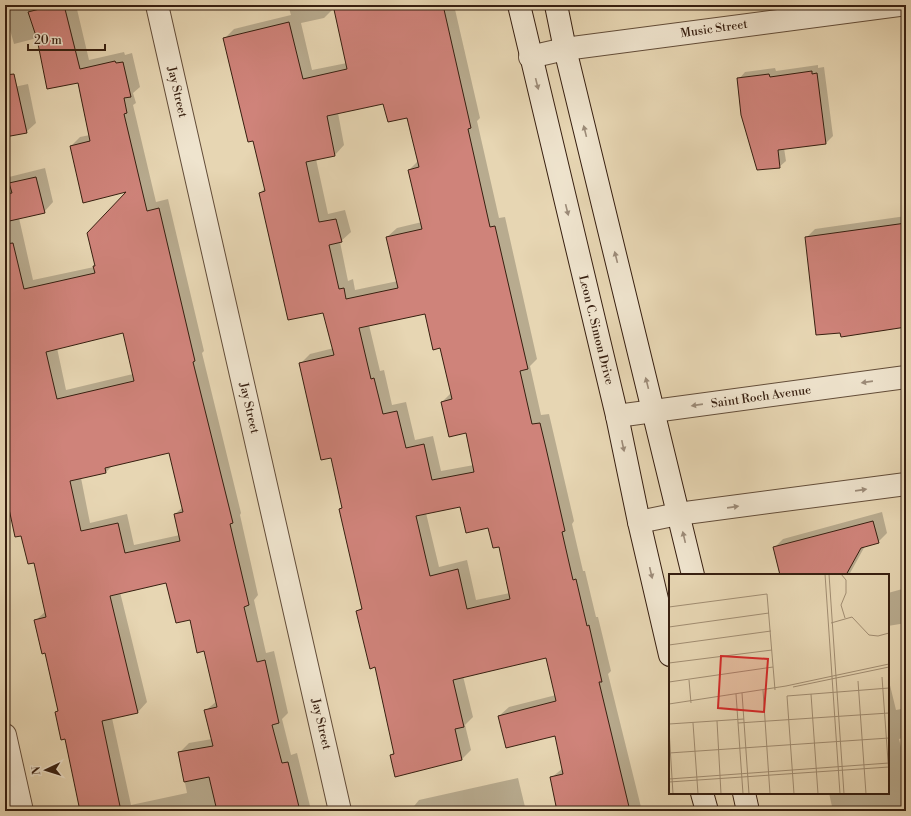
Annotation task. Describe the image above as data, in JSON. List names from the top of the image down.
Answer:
{
  "streets": {
    "street": [
      "Music Street",
      "Jay Street",
      "Leon C. Simon Drive",
      "Saint Roch Avenue"
    ]
  },
  "crossings": [
    ["Music Street", "Leon C. Simon Drive"],
    ["Leon C. Simon Drive", "Saint Roch Avenue"]
  ],
  "scale_bar": "20 m",
  "north": "left"
}
